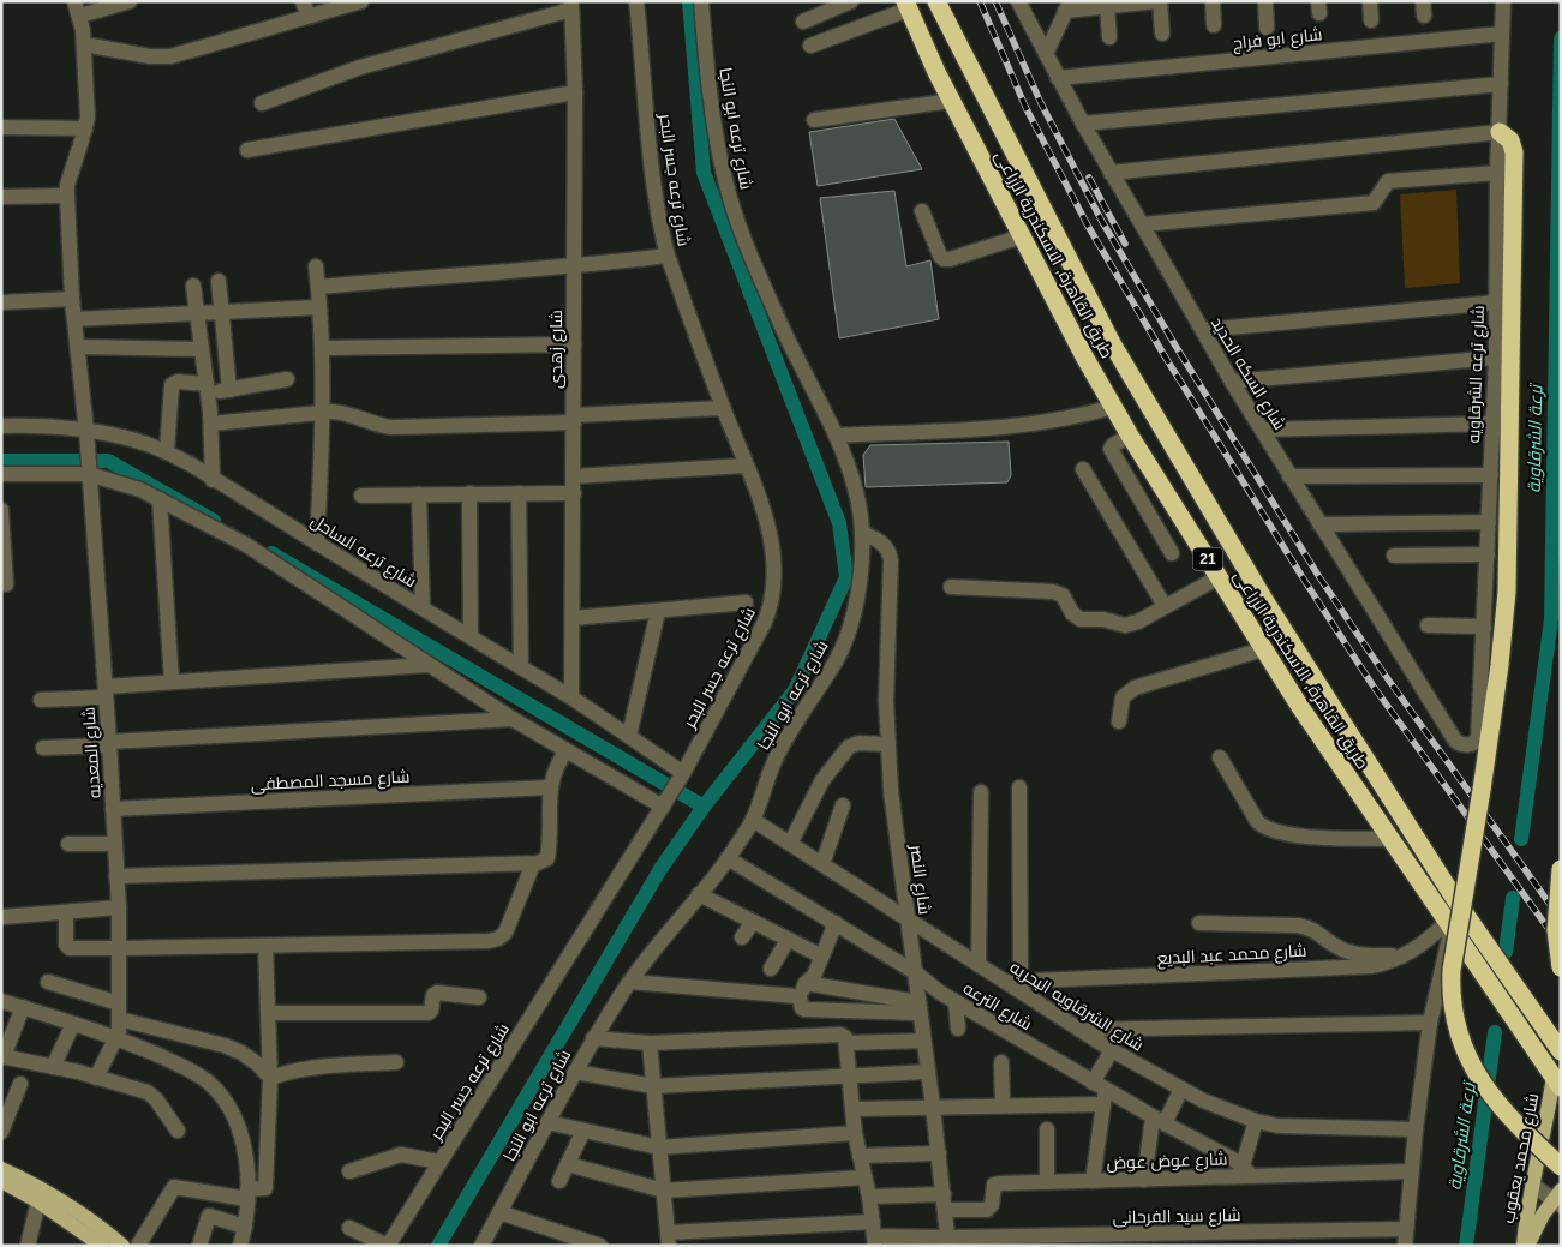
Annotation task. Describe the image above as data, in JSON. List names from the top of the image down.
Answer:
{
  "streets": {
    "highway": ["طريق القاهرة, الاسكندرية الزراعى", "21"],
    "main road": ["شارع محمد يعقوب"],
    "street": [
      "شارع ابو فراج",
      "شارع ترعه ابو النجا",
      "شارع ترعه جسر البحر",
      "شارع زهدى",
      "شارع السكه الحديد",
      "شارع ترعه الشرقاويه",
      "شارع ترعه الساحل",
      "شارع المعديه",
      "شارع مسجد المصطفى",
      "شارع النصر",
      "شارع محمد عبد البديع",
      "شارع الترعه",
      "شارع الشرقاويه البحريه",
      "شارع عوض عوض",
      "شارع سيد الفرحانى"
    ]
  },
  "crossings": [
    ["شارع ابو فراج", "شارع السكه الحديد"],
    ["شارع ابو فراج", "شارع ترعه الشرقاويه"],
    ["شارع ترعه ابو النجا", "شارع النصر"],
    ["شارع ترعه ابو النجا", "شارع الترعه"],
    ["شارع ترعه ابو النجا", "شارع الشرقاويه البحريه"],
    ["شارع ترعه جسر البحر", "شارع ترعه الساحل"],
    ["طريق القاهرة, الاسكندرية الزراعى", "شارع محمد عبد البديع"],
    ["طريق القاهرة, الاسكندرية الزراعى", "شارع محمد يعقوب"],
    ["شارع زهدى", "شارع ترعه الساحل"],
    ["شارع السكه الحديد", "شارع ترعه الشرقاويه"],
    ["شارع ترعه الساحل", "شارع المعديه"],
    ["شارع المعديه", "شارع مسجد المصطفى"],
    ["شارع النصر", "شارع الترعه"],
    ["شارع النصر", "شارع الشرقاويه البحريه"],
    ["شارع النصر", "شارع عوض عوض"],
    ["شارع النصر", "شارع سيد الفرحانى"],
    ["شارع محمد عبد البديع", "شارع الشرقاويه البحريه"],
    ["شارع الترعه", "شارع عوض عوض"]
  ],
  "water": ["ترعة الشرقاوية"]
}
